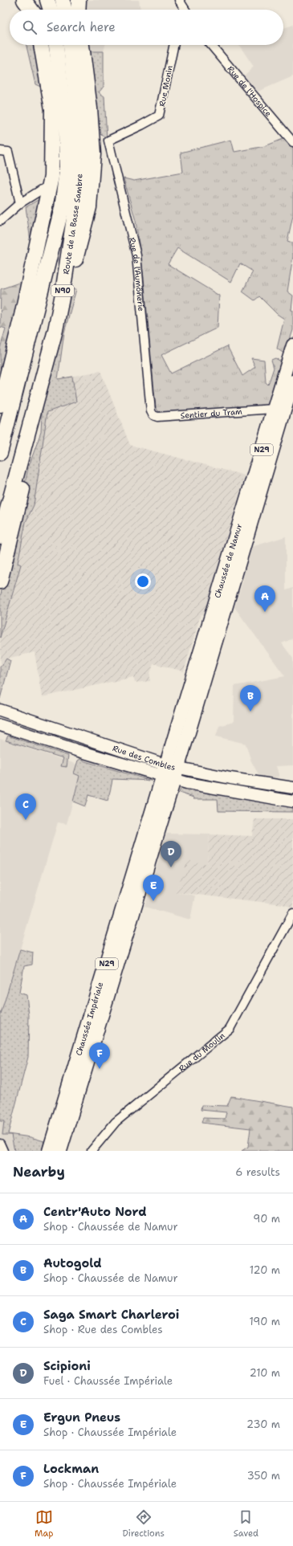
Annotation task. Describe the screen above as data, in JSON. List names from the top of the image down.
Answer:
{
  "streets": {
    "highway": ["Route de la Basse Sambre", "N90"],
    "main road": [
      "N29",
      "Chaussée de Namur",
      "Rue des Combles",
      "Chaussée Impériale"
    ],
    "street": [
      "Rue Monin",
      "Rue de l'Hospice",
      "Rue de l'Aumônerie",
      "Sentier du Tram",
      "Rue du Moulin"
    ]
  },
  "crossings": [
    ["Rue Monin", "Rue de l'Aumônerie"],
    ["Rue de l'Aumônerie", "Sentier du Tram"],
    ["Sentier du Tram", "Chaussée de Namur"],
    ["N29", "Chaussée de Namur"],
    ["Chaussée de Namur", "Rue des Combles"],
    ["Chaussée de Namur", "Chaussée Impériale"],
    ["Rue des Combles", "Chaussée Impériale"]
  ],
  "page": {
    "search": "Search here",
    "pins": [
      "A",
      "B",
      "C",
      "D",
      "E",
      "F"
    ],
    "heading": ["Nearby", "6 results"],
    "list": [
      {
        "mark": "A",
        "name": "Centr'Auto Nord",
        "note": "Shop · Chaussée de Namur",
        "value": "90 m"
      },
      {
        "mark": "B",
        "name": "Autogold",
        "note": "Shop · Chaussée de Namur",
        "value": "120 m"
      },
      {
        "mark": "C",
        "name": "Saga Smart Charleroi",
        "note": "Shop · Rue des Combles",
        "value": "190 m"
      },
      {
        "mark": "D",
        "name": "Scipioni",
        "note": "Fuel · Chaussée Impériale",
        "value": "210 m"
      },
      {
        "mark": "E",
        "name": "Ergun Pneus",
        "note": "Shop · Chaussée Impériale",
        "value": "230 m"
      },
      {
        "mark": "F",
        "name": "Lockman",
        "note": "Shop · Chaussée Impériale",
        "value": "350 m"
      }
    ],
    "nav": ["Map", "Directions", "Saved"]
  }
}
